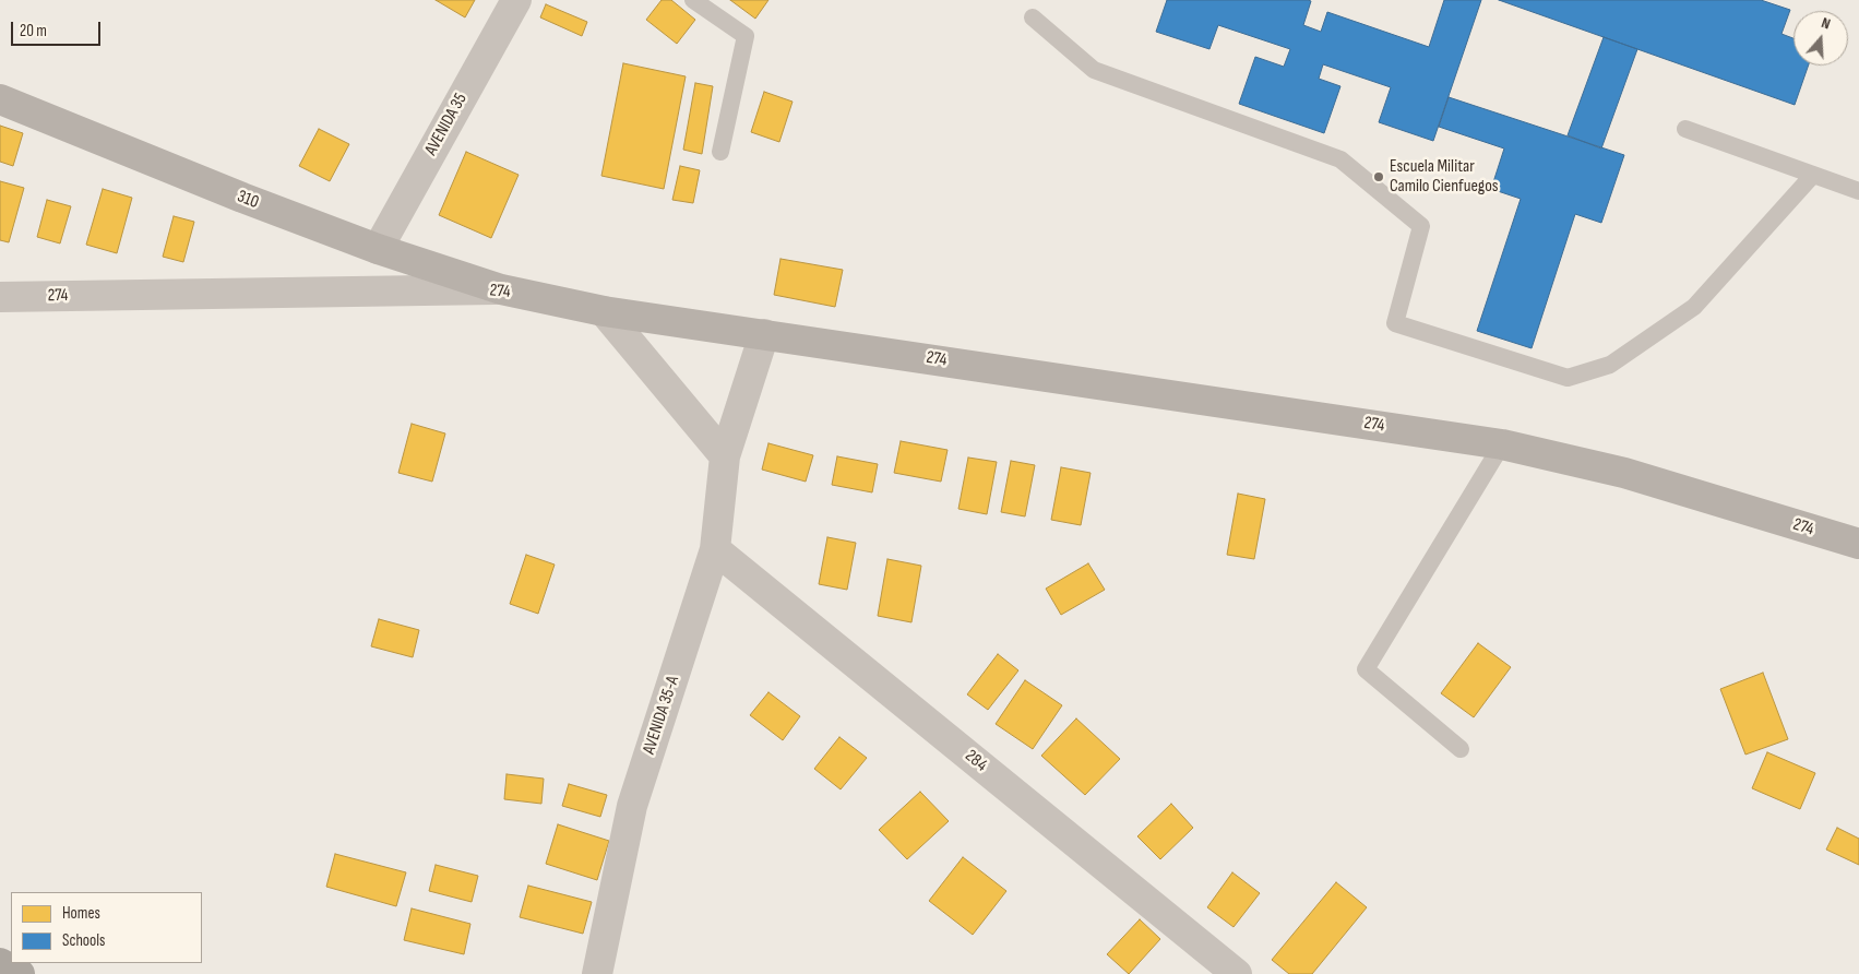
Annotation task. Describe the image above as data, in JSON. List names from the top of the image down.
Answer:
{
  "streets": {
    "street": [
      "AVENIDA 35",
      "310",
      "274",
      "AVENIDA 35-A",
      "284"
    ]
  },
  "crossings": [
    ["AVENIDA 35", "310"],
    ["310", "274"],
    ["274", "AVENIDA 35-A"],
    ["AVENIDA 35-A", "284"]
  ],
  "places": ["Escuela Militar Camilo Cienfuegos"],
  "legend": ["Homes", "Schools"],
  "scale_bar": "20 m",
  "north": "top"
}
